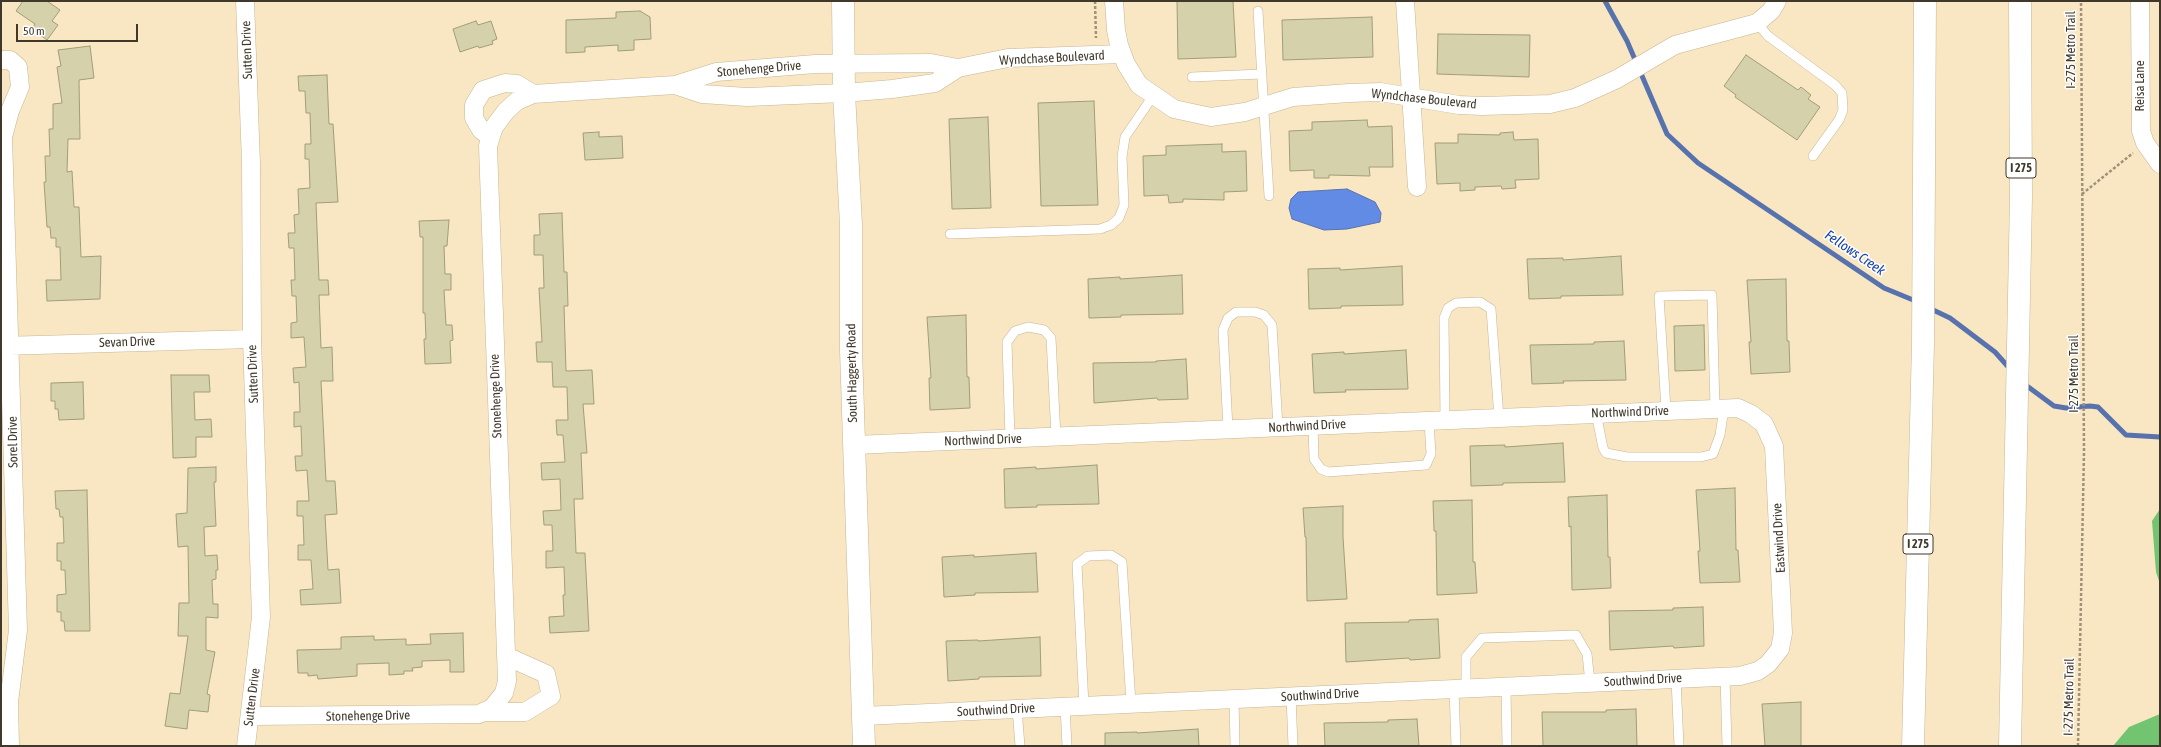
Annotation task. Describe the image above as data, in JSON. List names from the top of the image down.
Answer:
{
  "streets": {
    "main road": ["I 275", "South Haggerty Road"],
    "street": [
      "Sutten Drive",
      "Wyndchase Boulevard",
      "Stonehenge Drive",
      "Reisa Lane",
      "Sevan Drive",
      "Northwind Drive",
      "Sorel Drive",
      "Eastwind Drive",
      "Southwind Drive"
    ],
    "path": ["I-275 Metro Trail"]
  },
  "crossings": [
    ["Sutten Drive", "Stonehenge Drive"],
    ["Sutten Drive", "Sevan Drive"],
    ["Wyndchase Boulevard", "Stonehenge Drive"],
    ["Wyndchase Boulevard", "South Haggerty Road"],
    ["Stonehenge Drive", "South Haggerty Road"],
    ["Sevan Drive", "Sorel Drive"],
    ["South Haggerty Road", "Northwind Drive"],
    ["South Haggerty Road", "Southwind Drive"],
    ["Northwind Drive", "Eastwind Drive"],
    ["Eastwind Drive", "Southwind Drive"]
  ],
  "water": ["Fellows Creek"],
  "scale_bar": "50 m"
}
